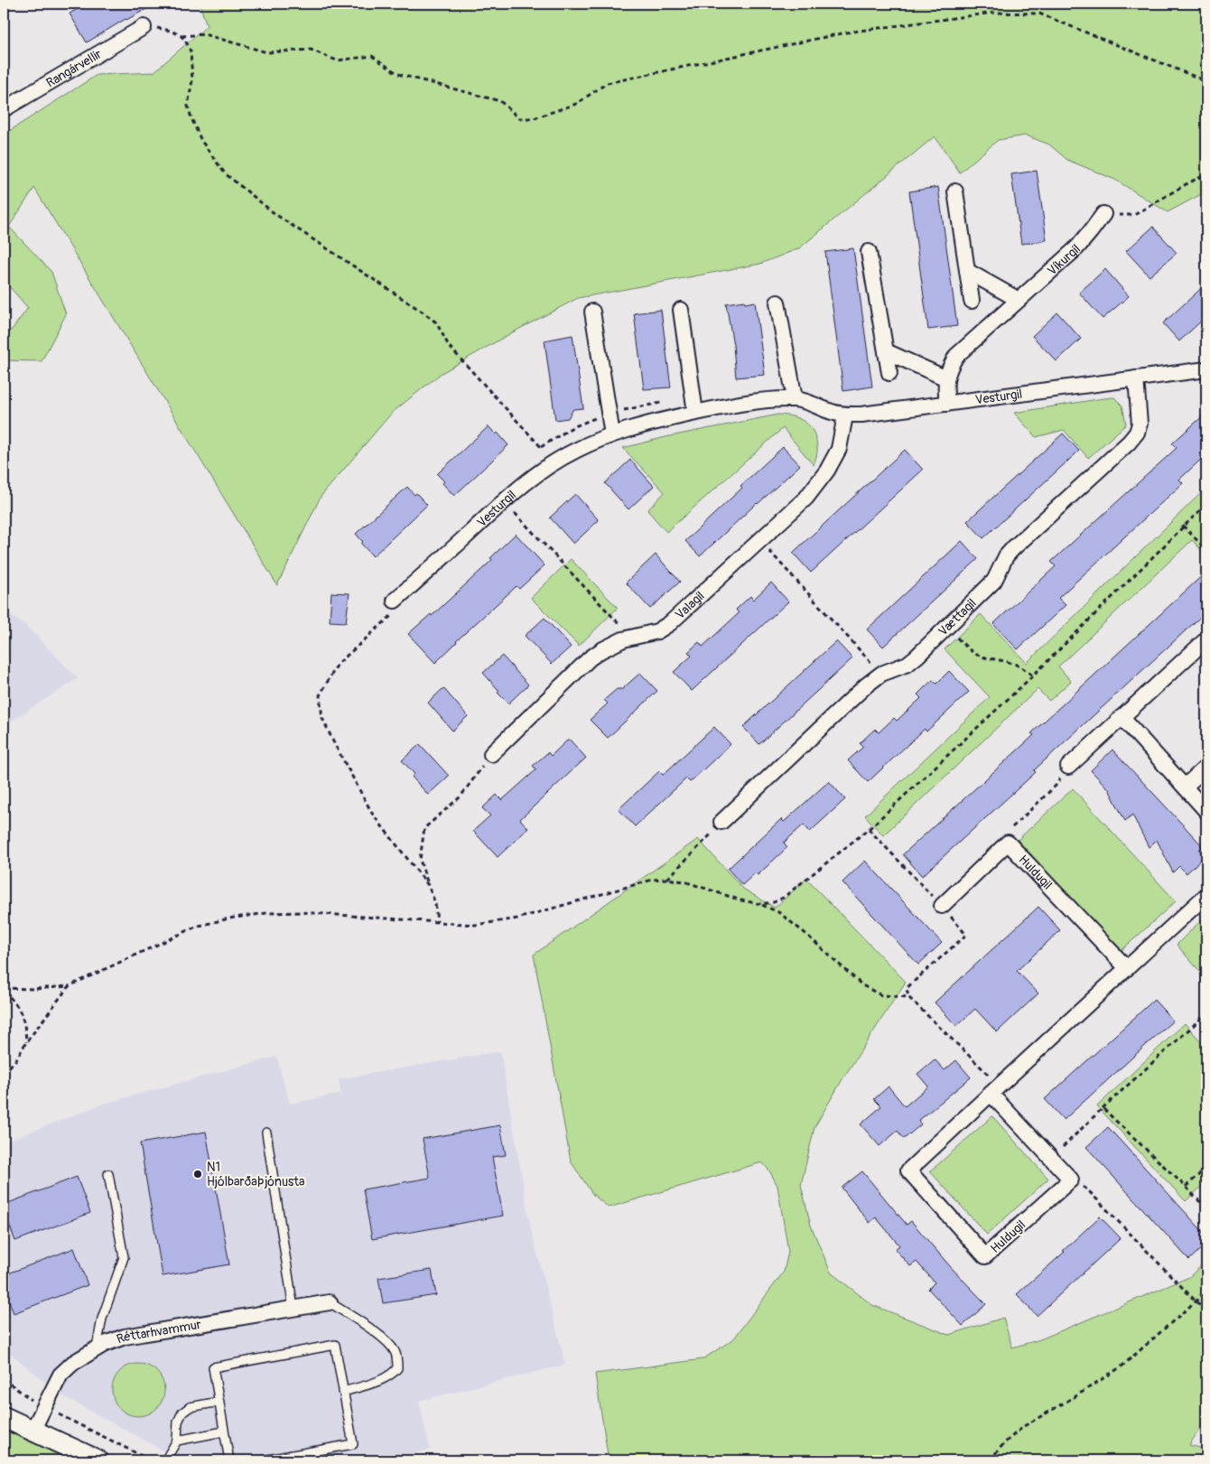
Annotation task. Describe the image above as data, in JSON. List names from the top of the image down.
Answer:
{
  "streets": {
    "street": [
      "Rangárvellir",
      "Víkurgil",
      "Vesturgil",
      "Valagil",
      "Vættagil",
      "Huldugil",
      "Réttarhvammur"
    ]
  },
  "crossings": [
    ["Víkurgil", "Vesturgil"],
    ["Vesturgil", "Valagil"],
    ["Vesturgil", "Vættagil"]
  ],
  "places": ["N1 Hjólbarðaþjónusta"]
}
